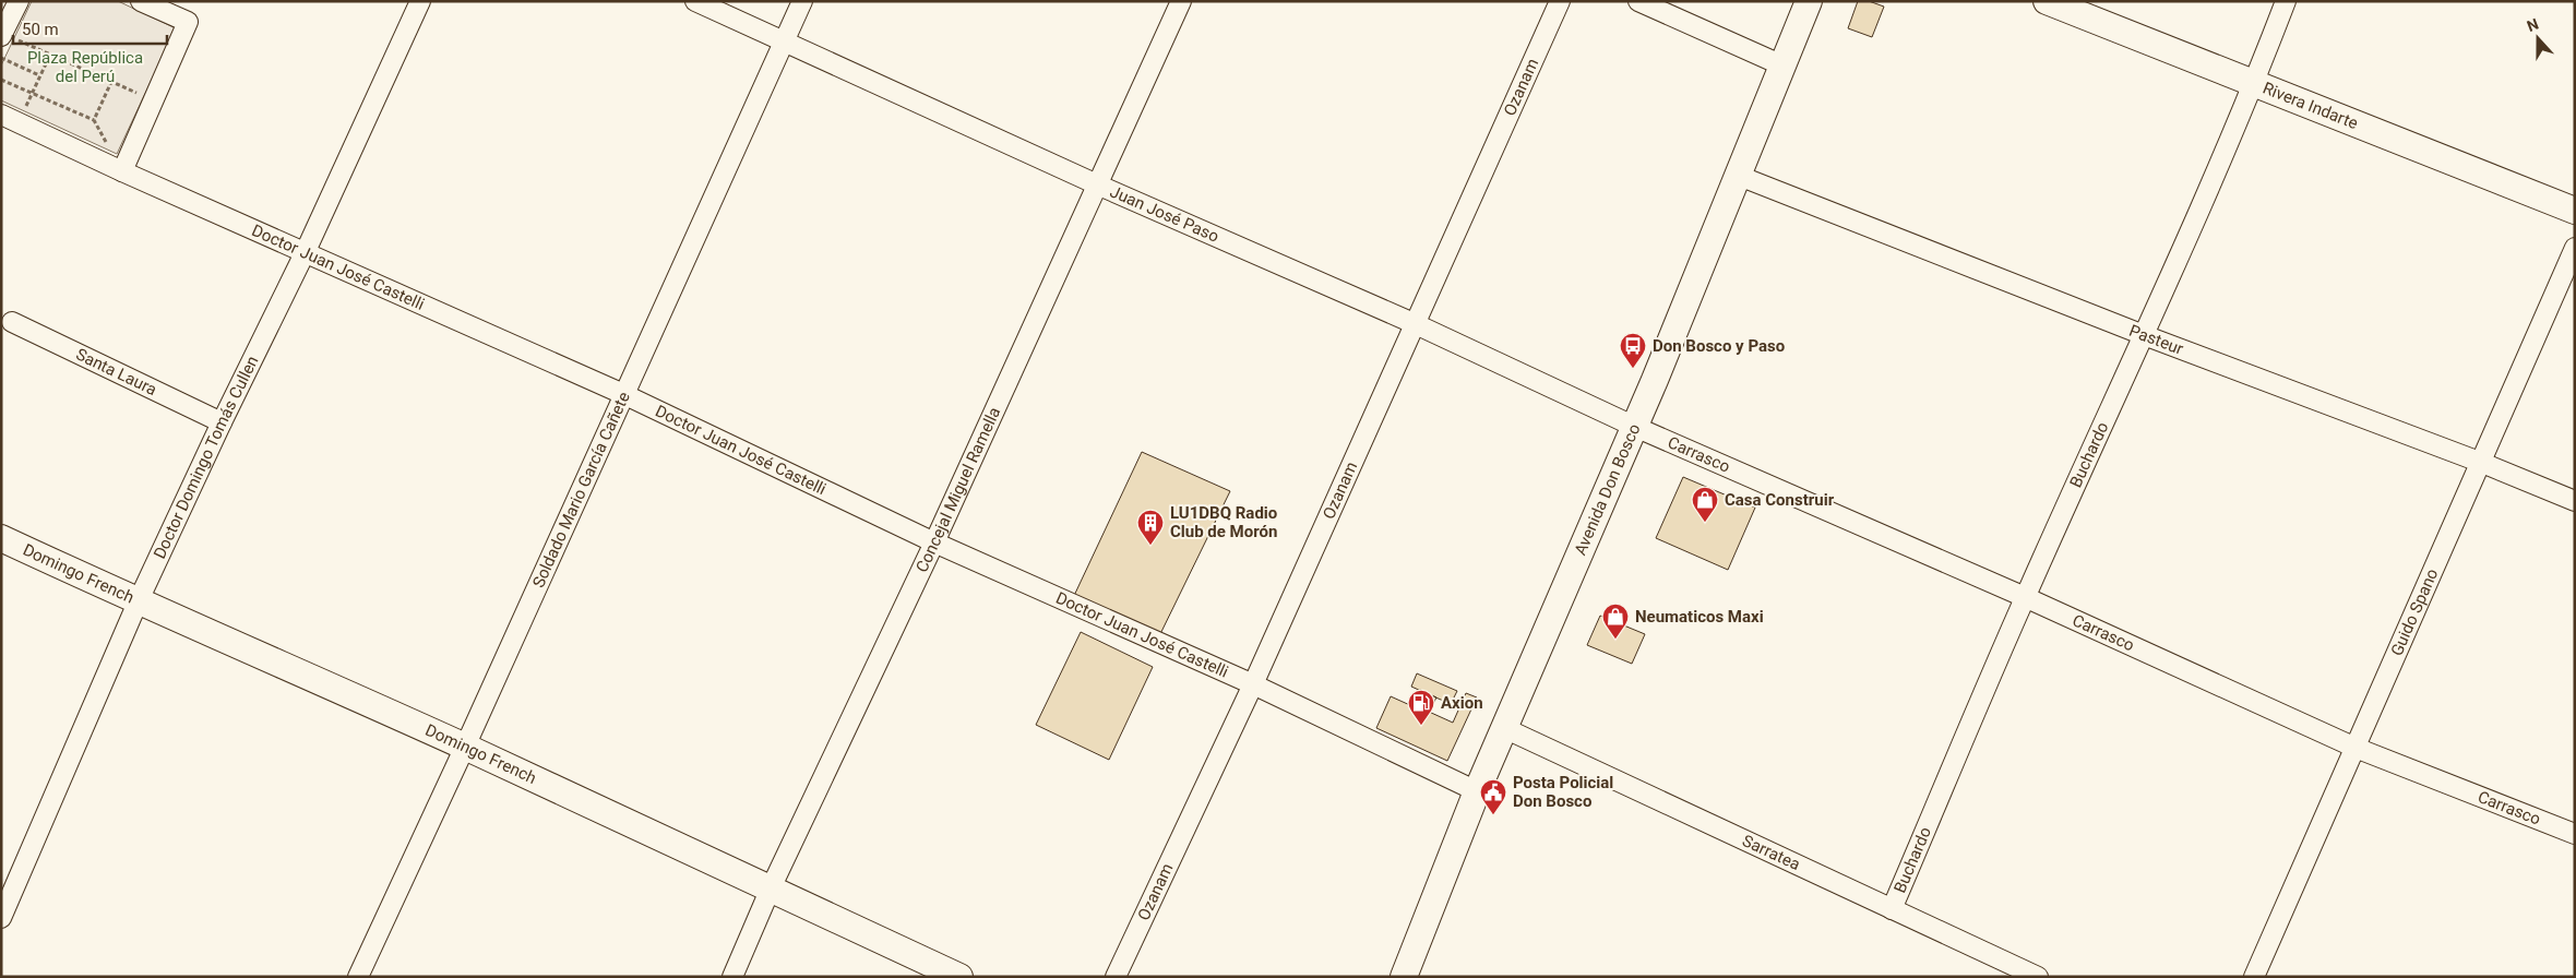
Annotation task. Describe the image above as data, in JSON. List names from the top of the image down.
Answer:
{
  "streets": {
    "street": [
      "Ozanam",
      "Rivera Indarte",
      "Juan José Paso",
      "Doctor Juan José Castelli",
      "Pasteur",
      "Santa Laura",
      "Carrasco",
      "Buchardo",
      "Doctor Domingo Tomás Cullen",
      "Soldado Mario García Cañete",
      "Avenida Don Bosco",
      "Concejal Miguel Ramella",
      "Domingo French",
      "Guido Spano",
      "Sarratea"
    ]
  },
  "crossings": [
    ["Ozanam", "Juan José Paso"],
    ["Ozanam", "Doctor Juan José Castelli"],
    ["Rivera Indarte", "Buchardo"],
    ["Juan José Paso", "Carrasco"],
    ["Juan José Paso", "Soldado Mario García Cañete"],
    ["Juan José Paso", "Avenida Don Bosco"],
    ["Juan José Paso", "Concejal Miguel Ramella"],
    ["Doctor Juan José Castelli", "Doctor Domingo Tomás Cullen"],
    ["Doctor Juan José Castelli", "Soldado Mario García Cañete"],
    ["Doctor Juan José Castelli", "Avenida Don Bosco"],
    ["Doctor Juan José Castelli", "Concejal Miguel Ramella"],
    ["Pasteur", "Buchardo"],
    ["Pasteur", "Avenida Don Bosco"],
    ["Pasteur", "Guido Spano"],
    ["Santa Laura", "Doctor Domingo Tomás Cullen"],
    ["Carrasco", "Buchardo"],
    ["Carrasco", "Avenida Don Bosco"],
    ["Carrasco", "Guido Spano"],
    ["Buchardo", "Sarratea"],
    ["Doctor Domingo Tomás Cullen", "Domingo French"],
    ["Soldado Mario García Cañete", "Domingo French"],
    ["Avenida Don Bosco", "Sarratea"],
    ["Concejal Miguel Ramella", "Domingo French"]
  ],
  "parks": ["Plaza República del Perú"],
  "places": {
    "bus stop": ["Don Bosco y Paso"],
    "shop": ["Casa Construir", "Neumaticos Maxi"],
    "building": ["LU1DBQ Radio Club de Morón"],
    "fuel station": ["Axion"],
    "public building": ["Posta Policial Don Bosco"]
  },
  "scale_bar": "50 m",
  "north": "top"
}
